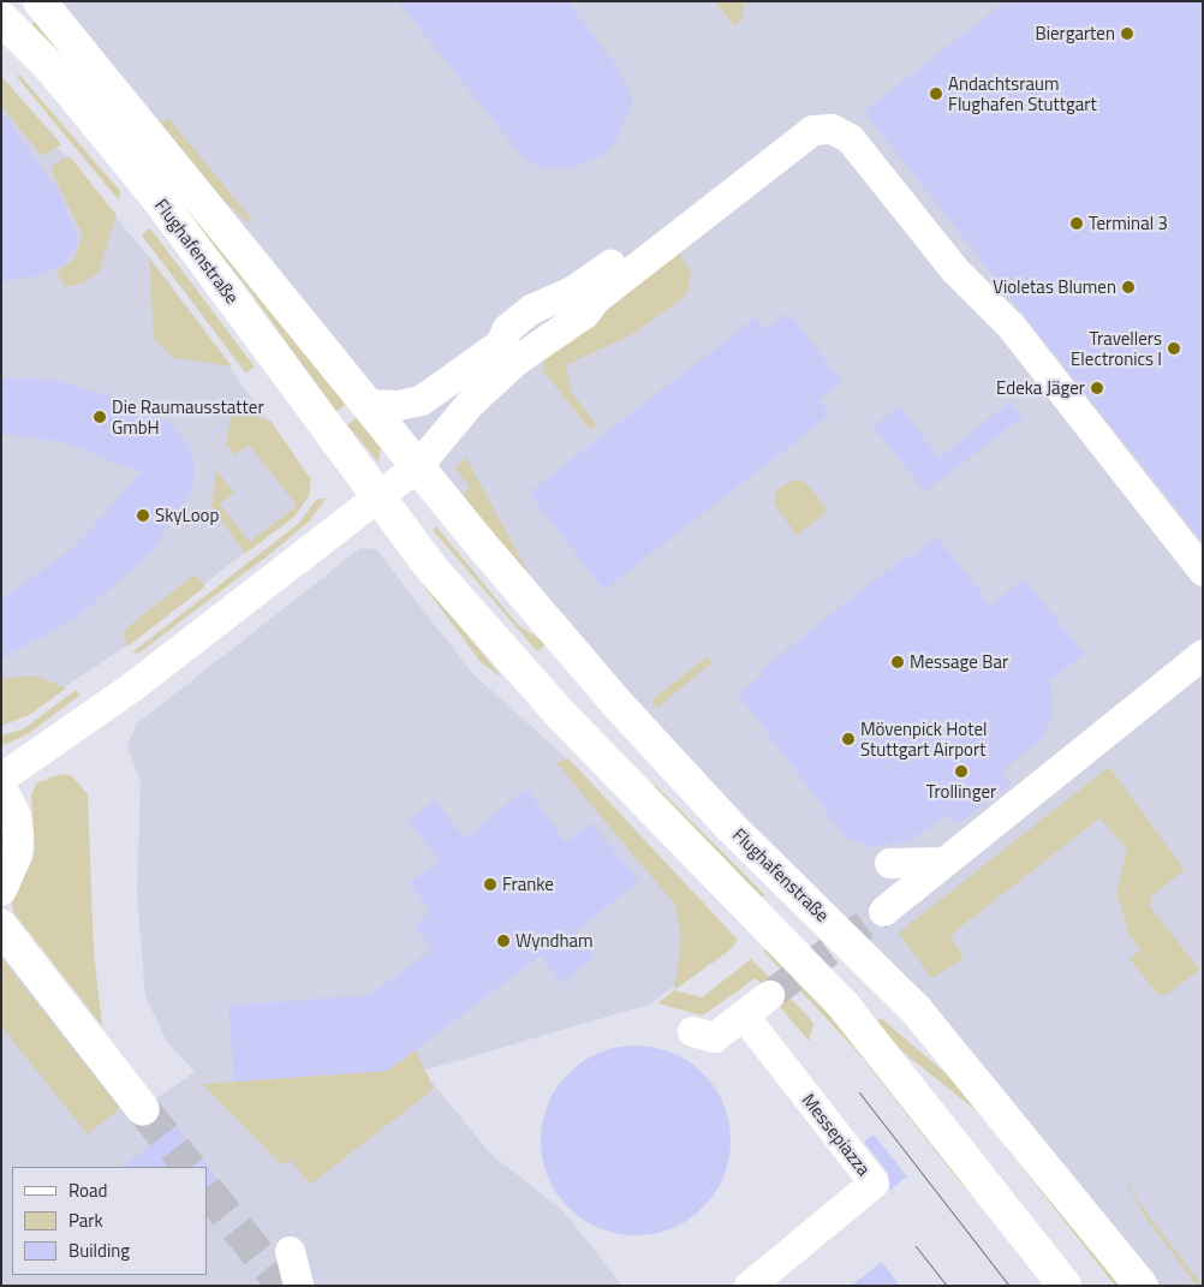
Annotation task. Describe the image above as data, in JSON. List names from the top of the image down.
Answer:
{
  "streets": {
    "main road": ["Flughafenstraße"],
    "street": ["Messepiazza"]
  },
  "places": [
    "Biergarten",
    "Andachtsraum Flughafen Stuttgart",
    "Terminal 3",
    "Violetas Blumen",
    "Travellers Electronics I",
    "Edeka Jäger",
    "Die Raumausstatter GmbH",
    "SkyLoop",
    "Message Bar",
    "Mövenpick Hotel Stuttgart Airport",
    "Trollinger",
    "Franke",
    "Wyndham"
  ],
  "legend": ["Road", "Park", "Building"]
}
